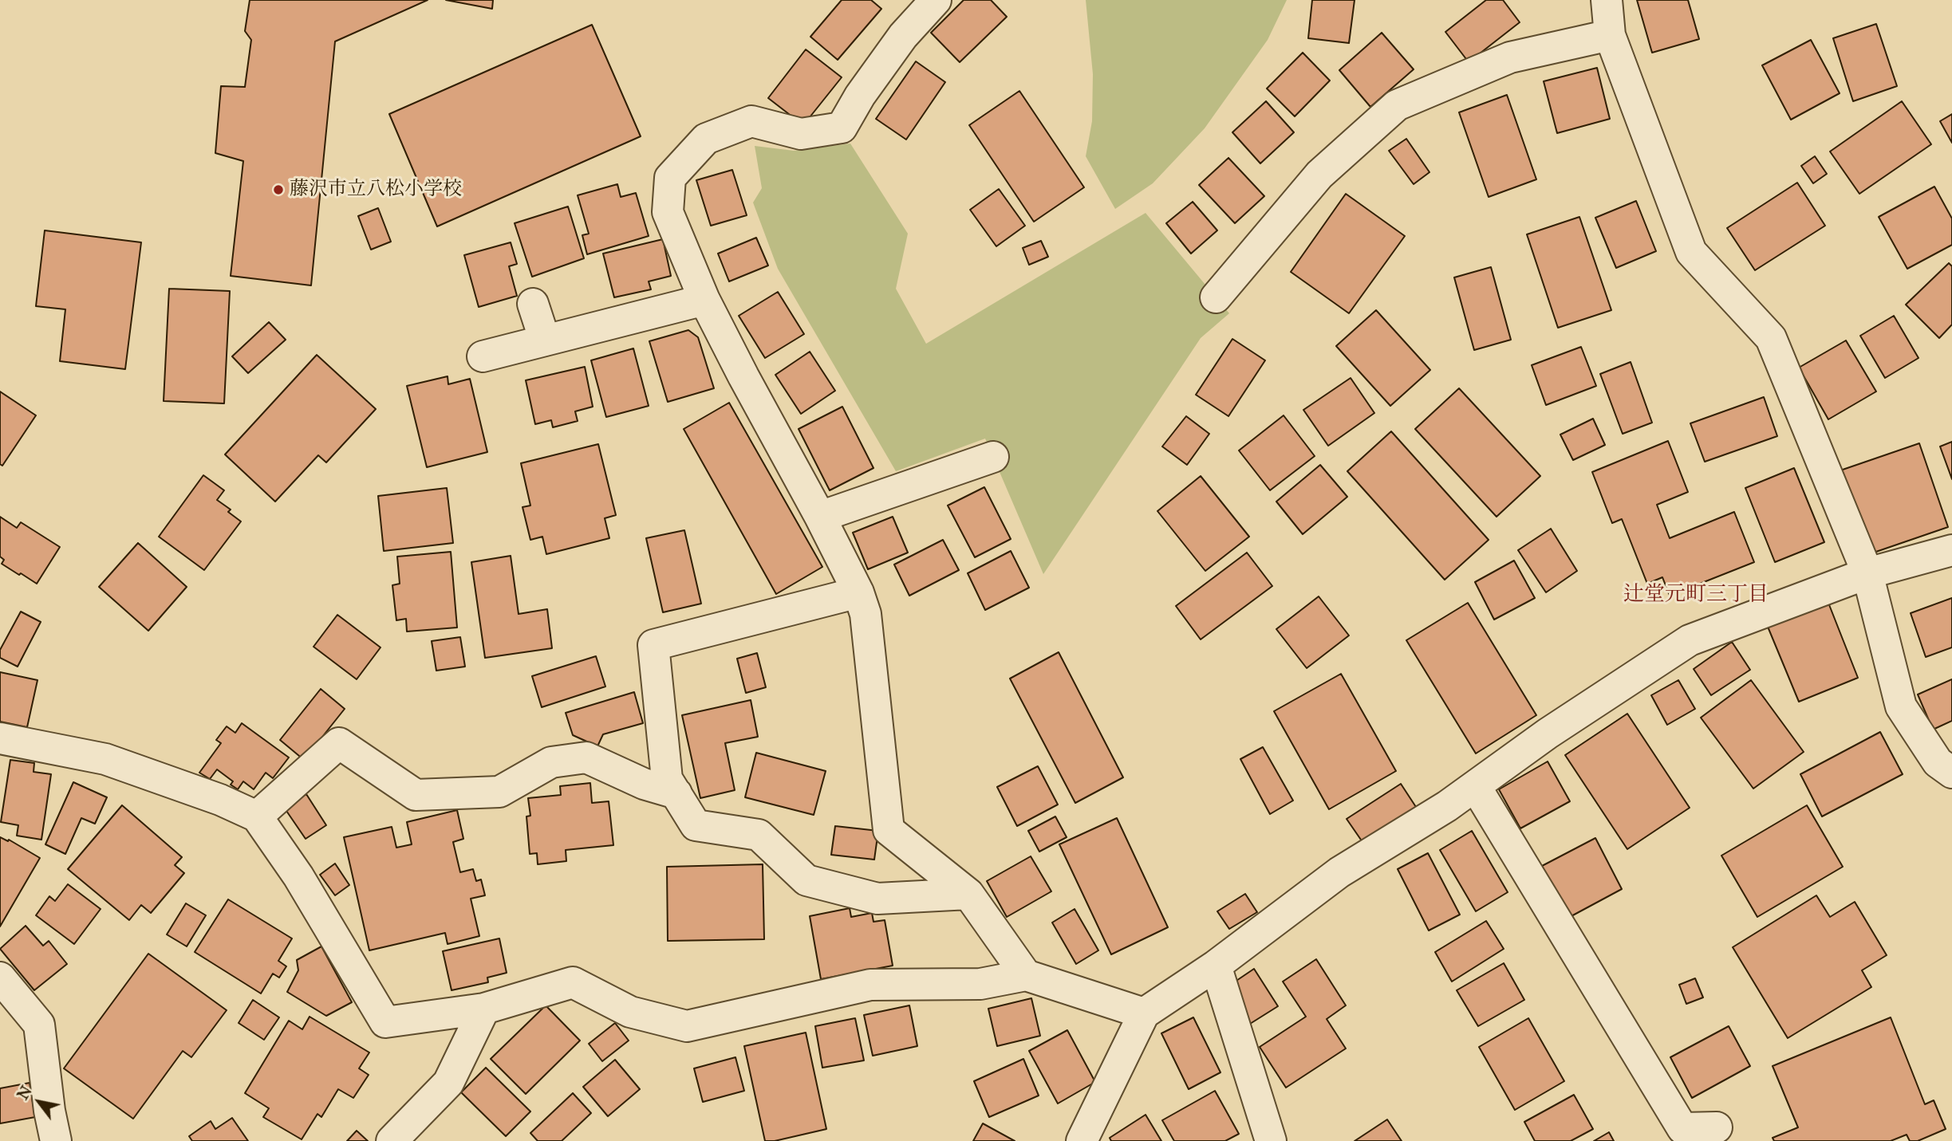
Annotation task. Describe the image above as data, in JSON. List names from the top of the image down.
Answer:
{
  "districts": ["辻堂元町三丁目"],
  "places": ["藤沢市立八松小学校"],
  "north": "top left"
}
